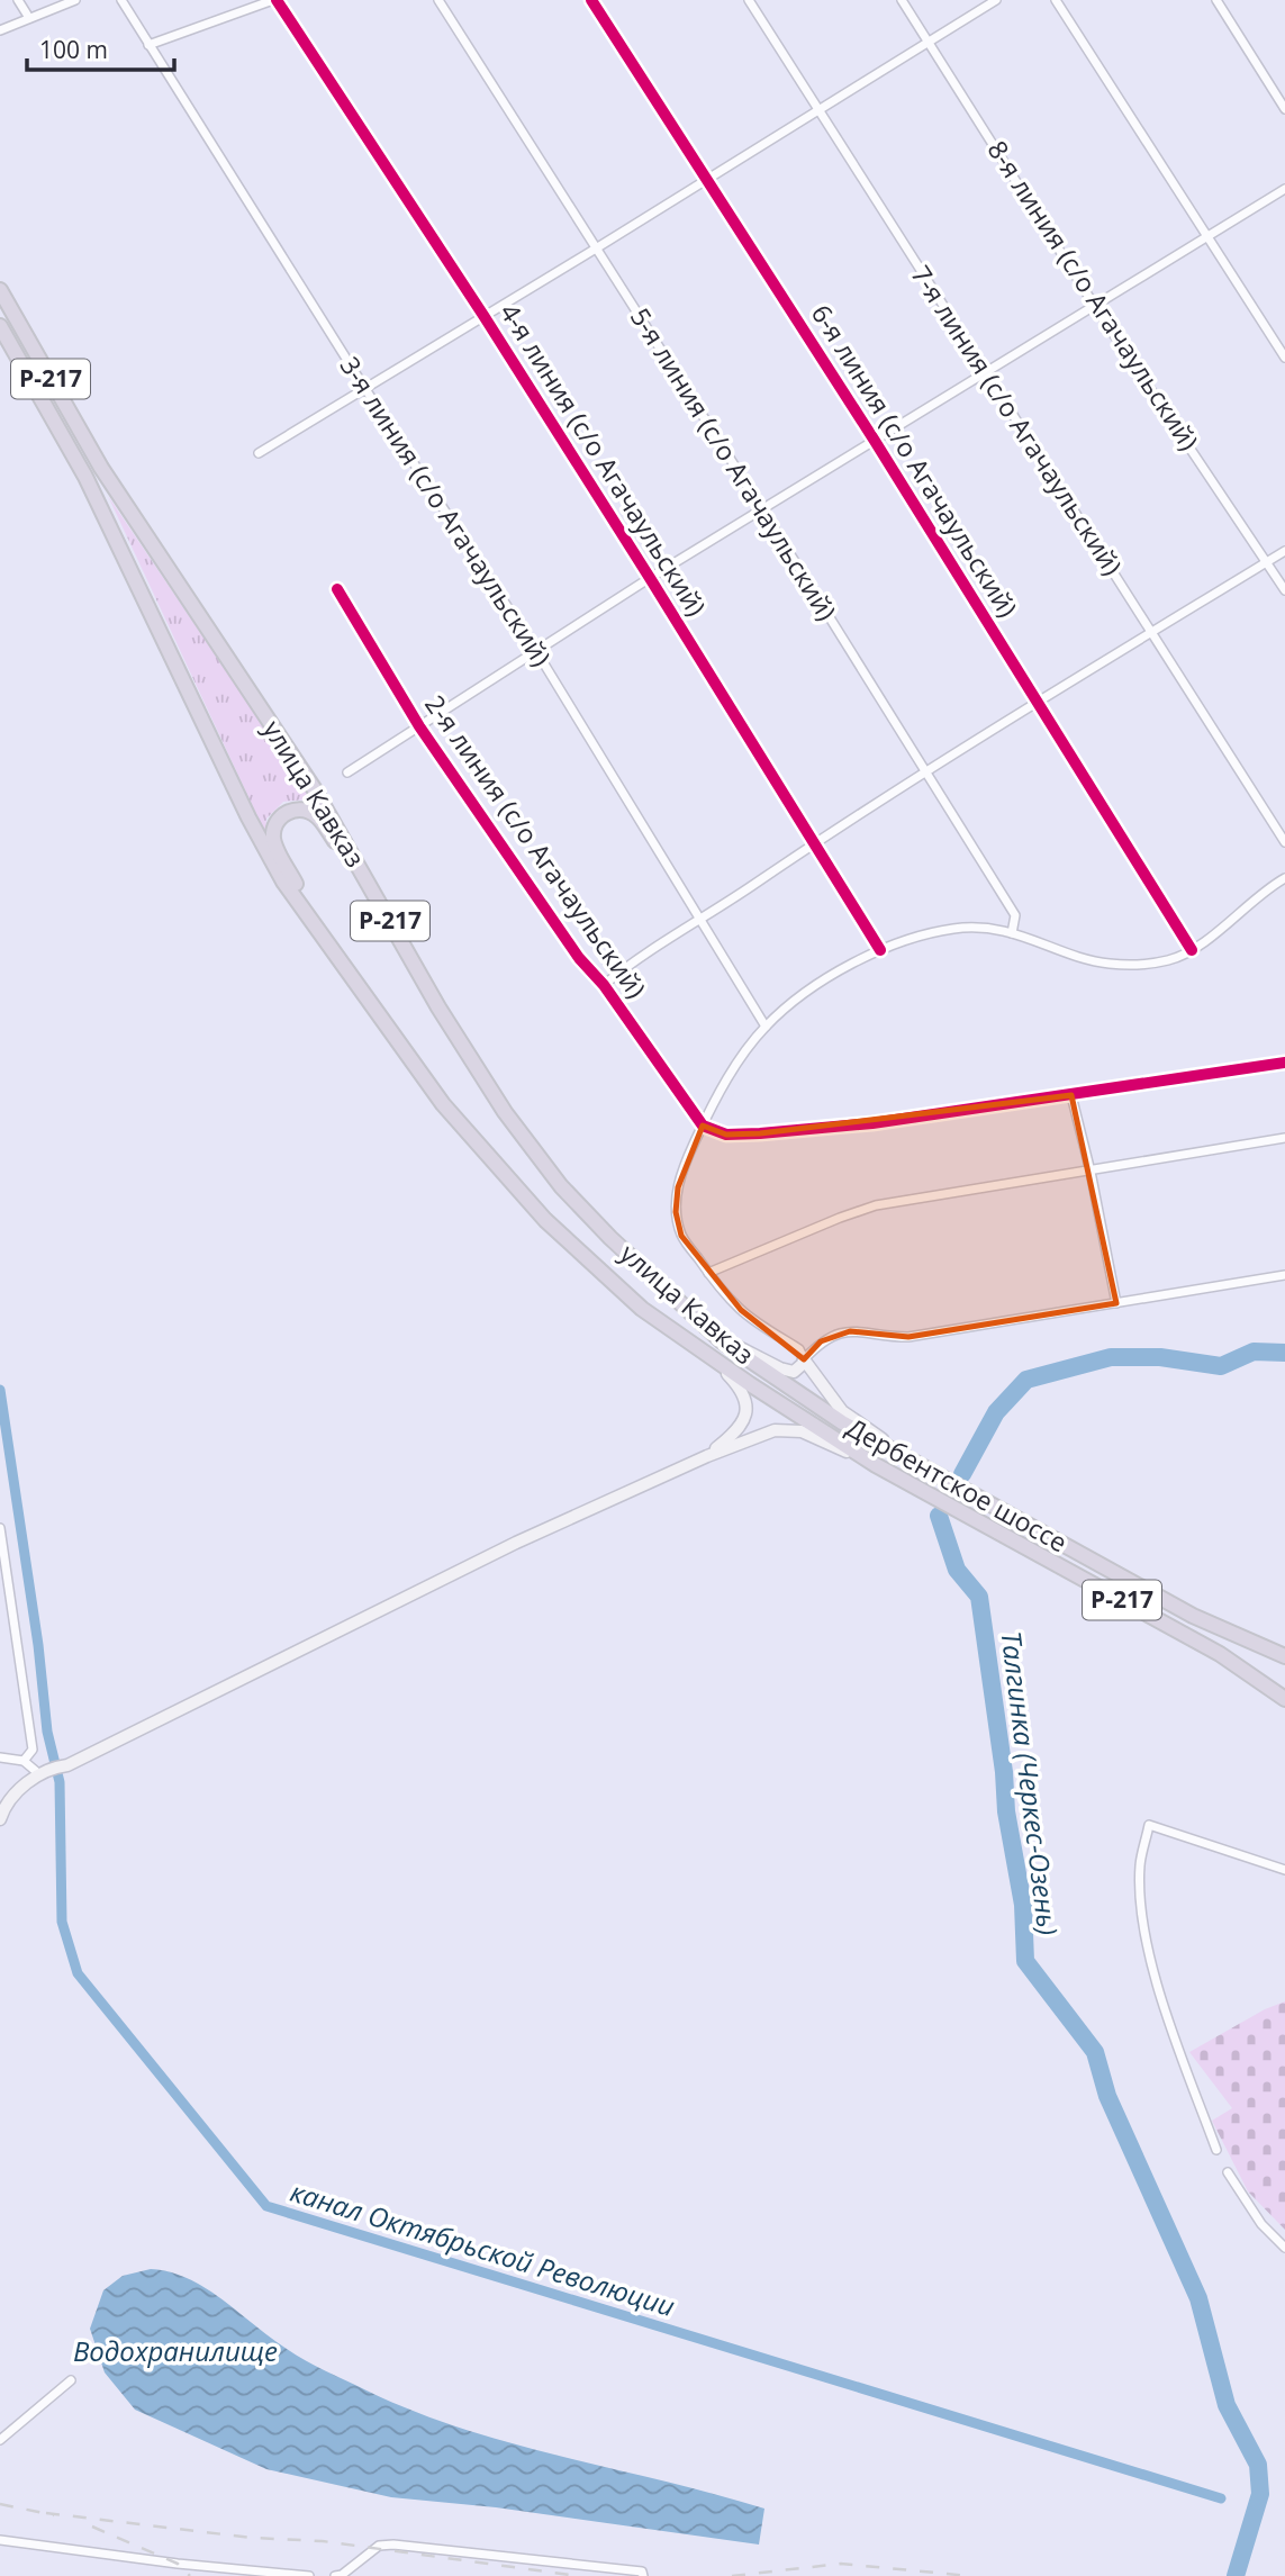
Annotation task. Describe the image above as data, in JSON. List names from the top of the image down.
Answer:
{
  "streets": {
    "highway": ["Р-217", "улица Кавказ", "Дербентское шоссе"],
    "street": [
      "8-я линия (с/о Агачаульский)",
      "7-я линия (с/о Агачаульский)",
      "4-я линия (с/о Агачаульский)",
      "6-я линия (с/о Агачаульский)",
      "5-я линия (с/о Агачаульский)",
      "3-я линия (с/о Агачаульский)",
      "2-я линия (с/о Агачаульский)"
    ]
  },
  "crossings": [
    ["улица Кавказ", "Дербентское шоссе"]
  ],
  "water": ["Талгинка (Черкес-Озень)", "канал Октябрьской Революции", "Водохранилище"],
  "scale_bar": "100 m"
}
